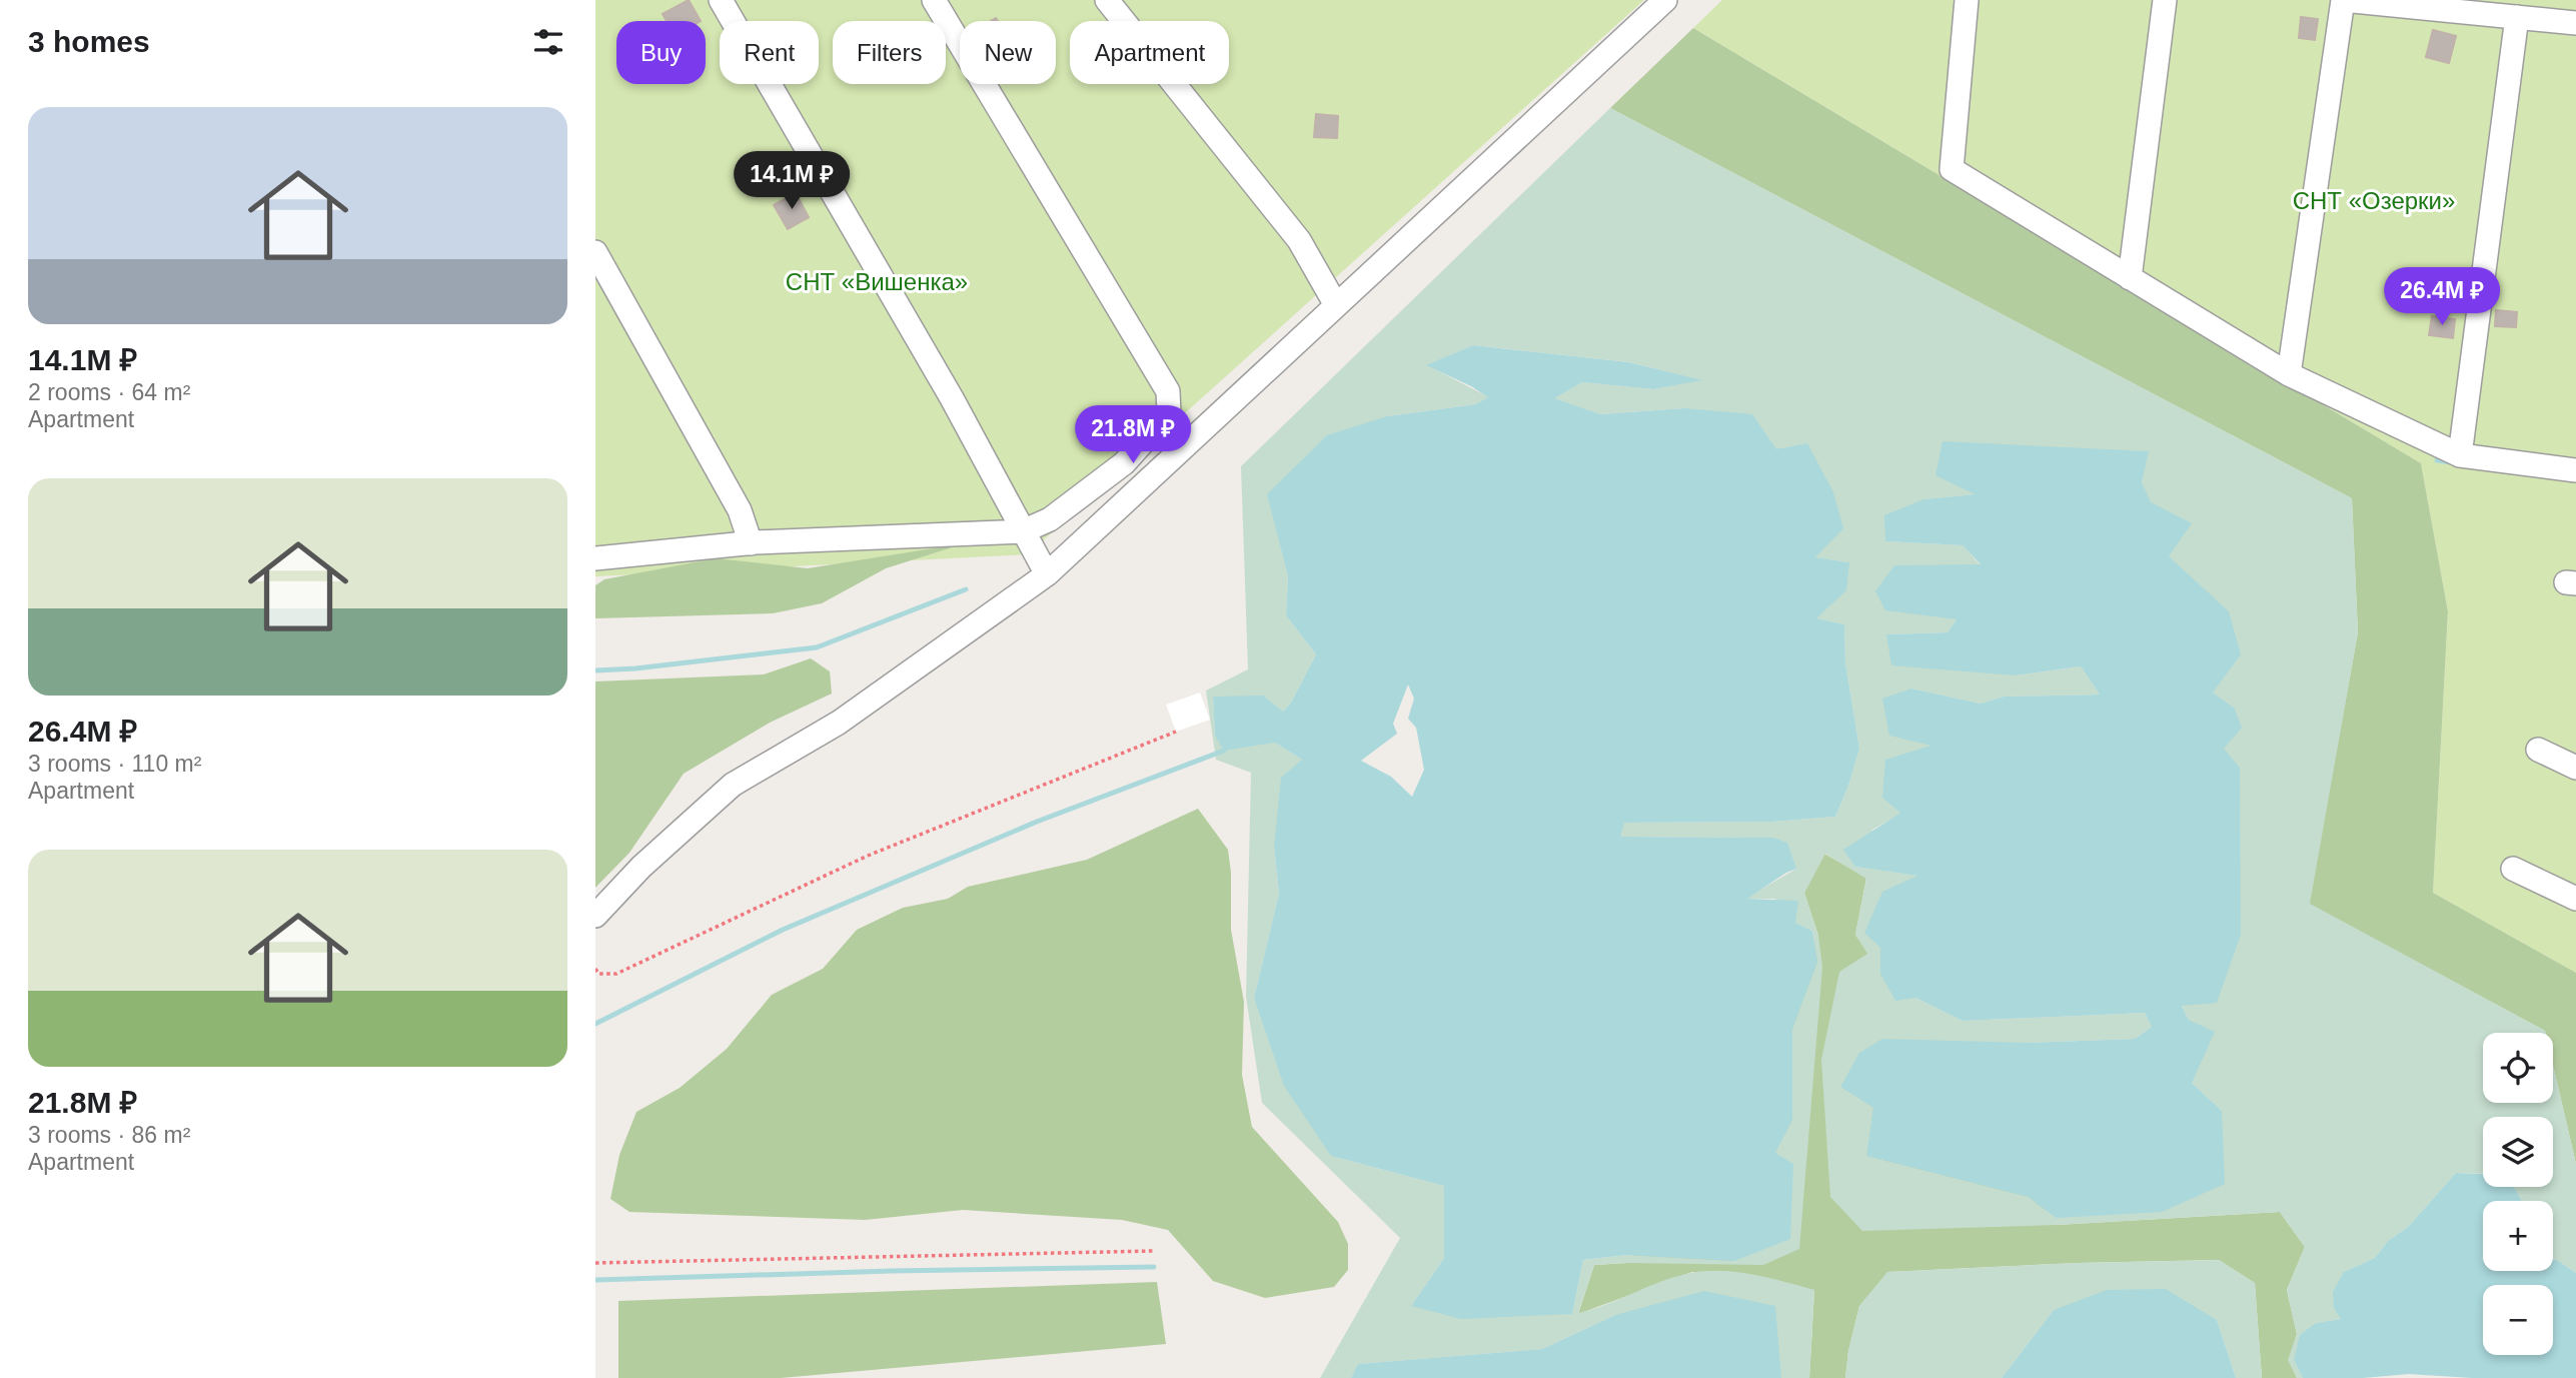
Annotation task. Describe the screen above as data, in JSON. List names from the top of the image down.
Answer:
{
  "parks": ["СНТ «Озерки»", "СНТ «Вишенка»"],
  "page": {
    "heading": "3 homes",
    "chip": [
      "Buy",
      "Rent",
      "Filters",
      "New",
      "Apartment"
    ],
    "list": [
      {
        "name": "14.1M ₽",
        "note": "2 rooms · 64 m² · Apartment"
      },
      {
        "name": "26.4M ₽",
        "note": "3 rooms · 110 m² · Apartment"
      },
      {
        "name": "21.8M ₽",
        "note": "3 rooms · 86 m² · Apartment"
      }
    ],
    "price": ["14.1M ₽", "26.4M ₽", "21.8M ₽"],
    "map_buttons": ["+", "−"]
  }
}
